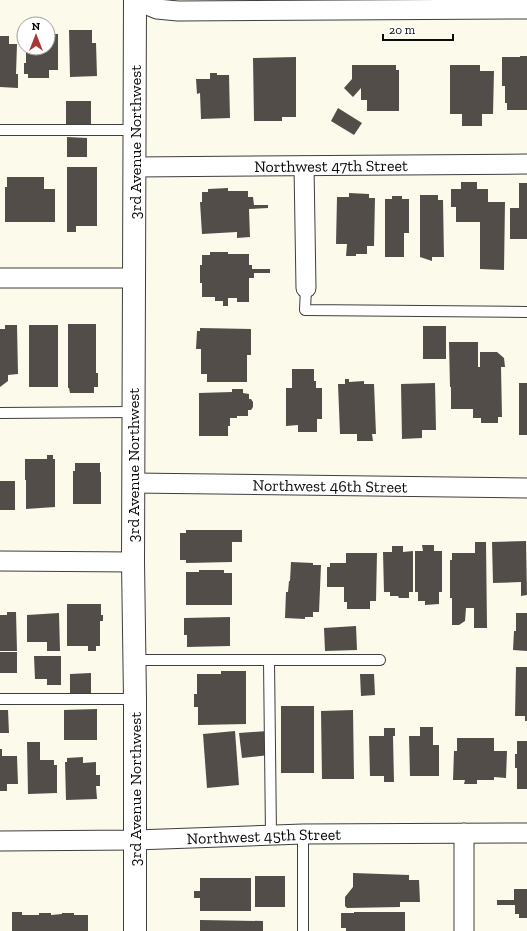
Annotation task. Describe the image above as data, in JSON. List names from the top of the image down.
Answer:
{
  "streets": {
    "street": [
      "3rd Avenue Northwest",
      "Northwest 47th Street",
      "Northwest 46th Street",
      "Northwest 45th Street"
    ]
  },
  "crossings": [
    ["3rd Avenue Northwest", "Northwest 47th Street"],
    ["3rd Avenue Northwest", "Northwest 46th Street"],
    ["3rd Avenue Northwest", "Northwest 45th Street"]
  ],
  "scale_bar": "20 m",
  "north": "top"
}
